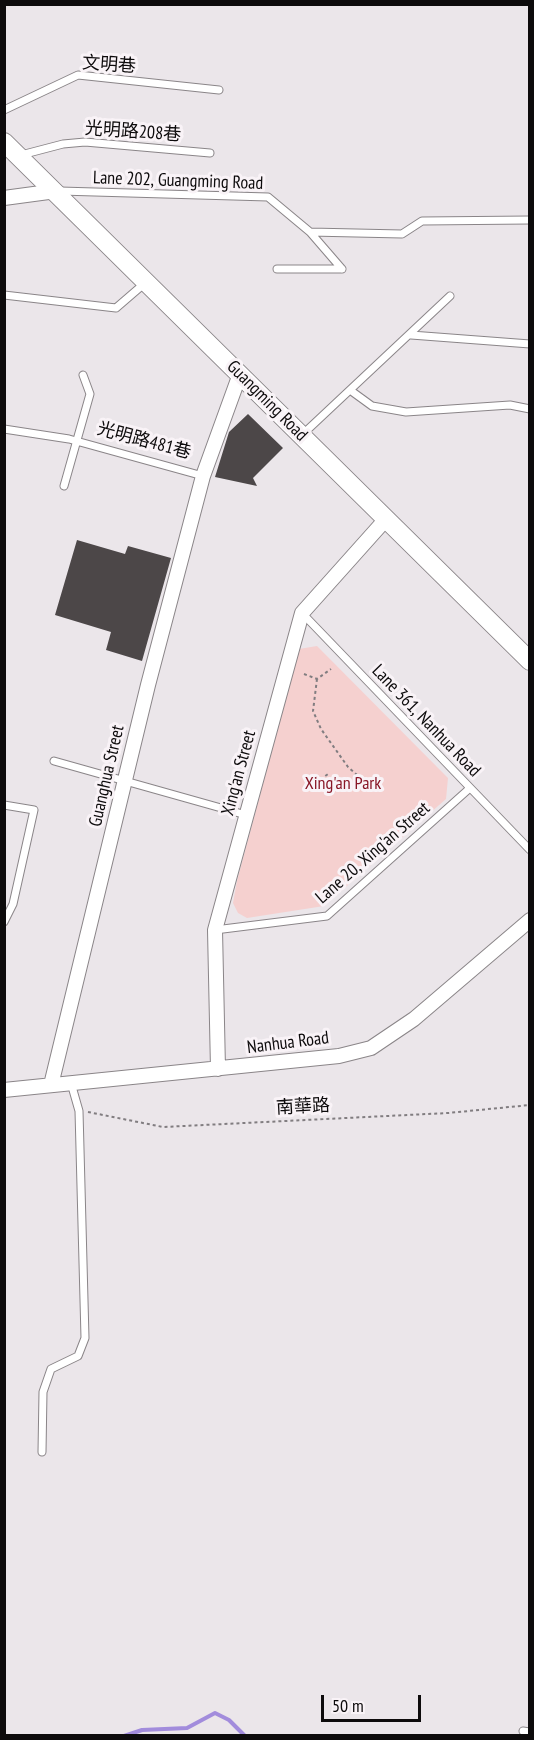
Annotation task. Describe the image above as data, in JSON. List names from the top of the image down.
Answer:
{
  "streets": {
    "main road": ["Guangming Road"],
    "street": [
      "光明路481巷",
      "Xing'an Street",
      "Guanghua Street",
      "Nanhua Road"
    ],
    "lane": [
      "文明巷",
      "光明路208巷",
      "Lane 202, Guangming Road",
      "Lane 361, Nanhua Road",
      "Lane 20, Xing'an Street"
    ],
    "path": ["南華路"]
  },
  "crossings": [
    ["光明路208巷", "Guangming Road"],
    ["Lane 202, Guangming Road", "Guangming Road"],
    ["Guangming Road", "光明路481巷"],
    ["Guangming Road", "Xing'an Street"],
    ["光明路481巷", "Guanghua Street"],
    ["Lane 361, Nanhua Road", "Xing'an Street"],
    ["Lane 361, Nanhua Road", "Lane 20, Xing'an Street"],
    ["Xing'an Street", "Lane 20, Xing'an Street"],
    ["Xing'an Street", "Nanhua Road"],
    ["Guanghua Street", "Nanhua Road"]
  ],
  "parks": ["Xing'an Park"],
  "scale_bar": "50 m"
}
